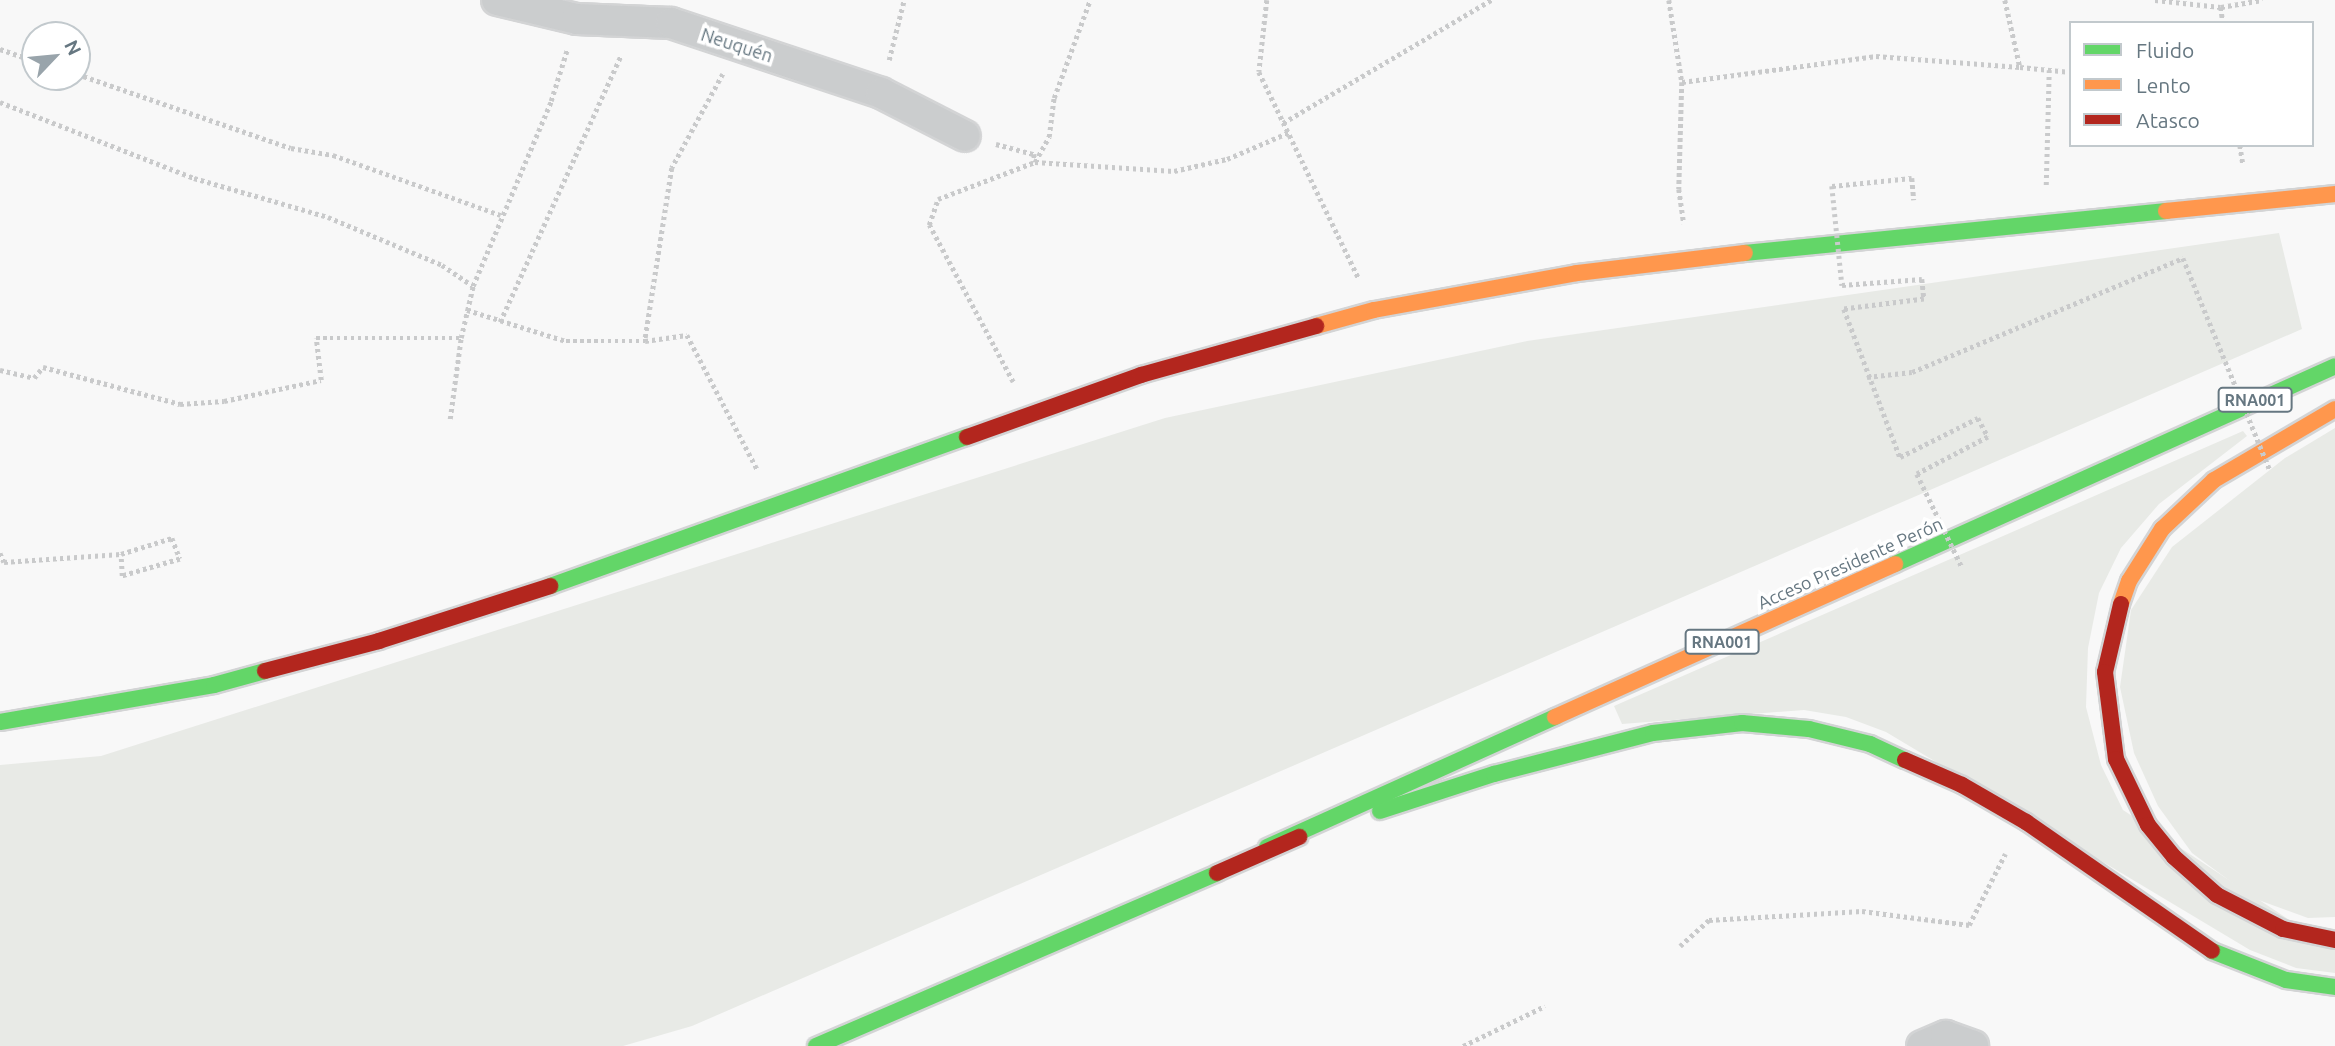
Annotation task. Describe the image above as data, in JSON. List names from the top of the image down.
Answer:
{
  "streets": {
    "main road": ["RNA001", "Acceso Presidente Perón"],
    "street": ["Neuquén"]
  },
  "legend": ["Fluido", "Lento", "Atasco"],
  "north": "top right"
}
